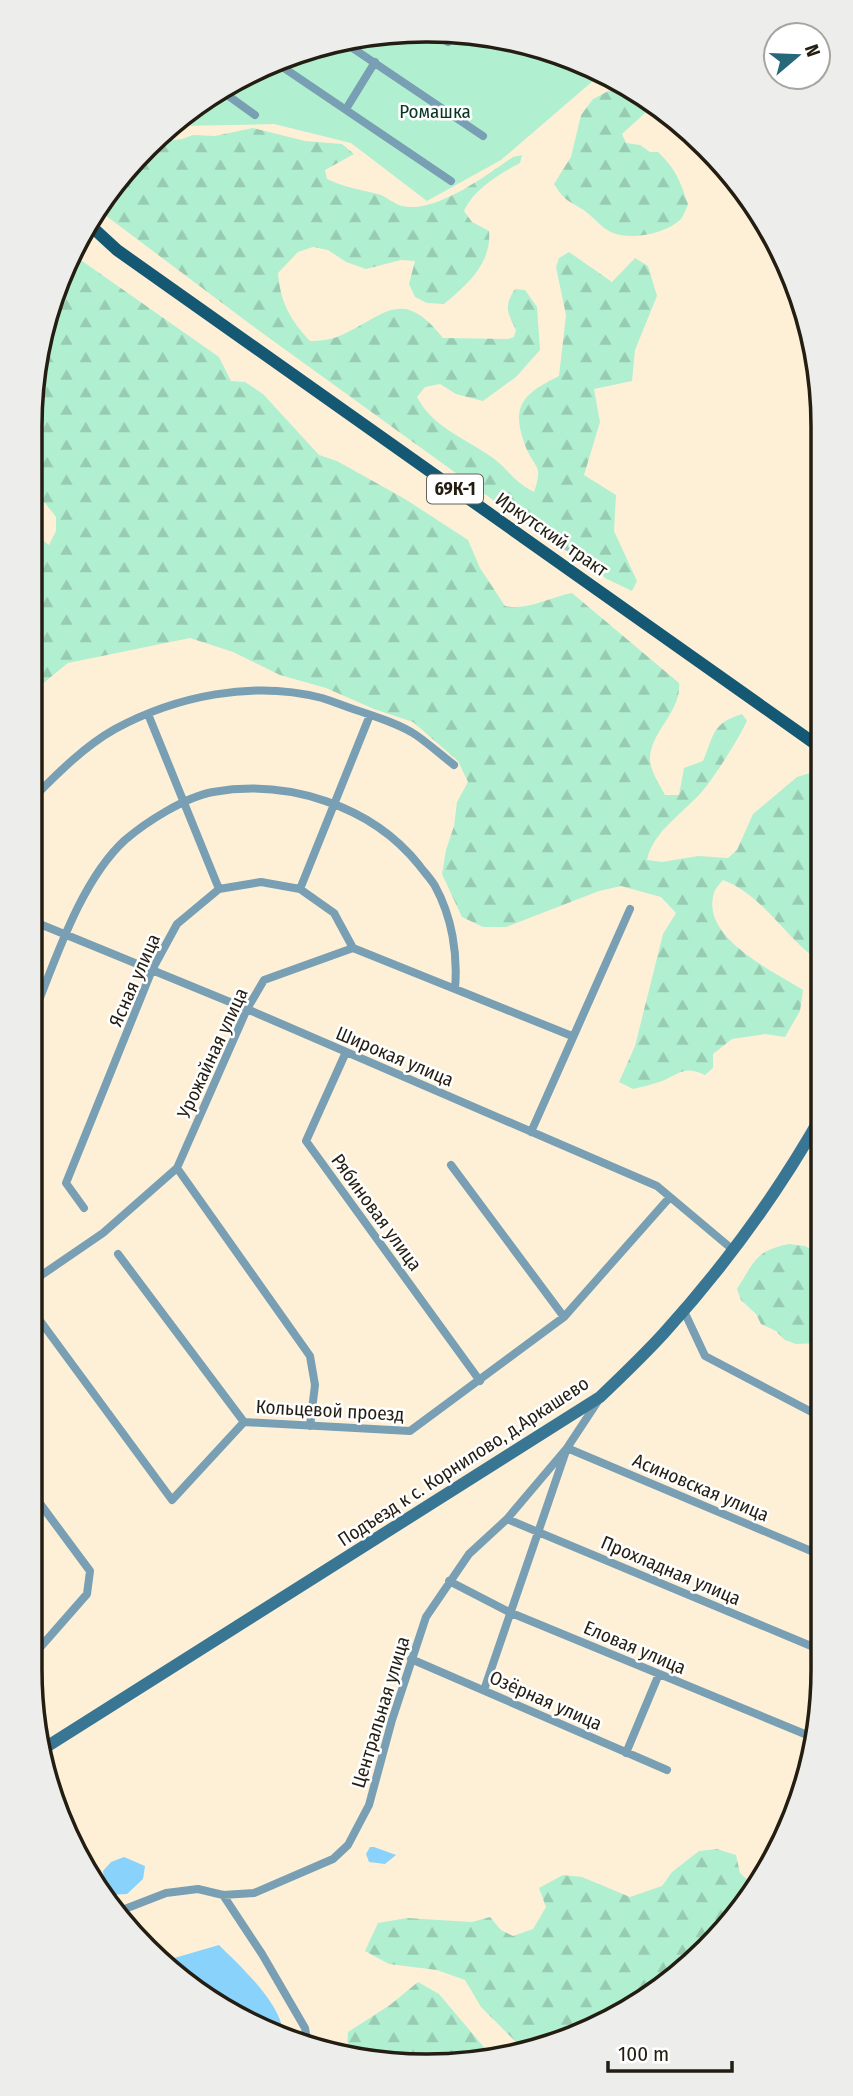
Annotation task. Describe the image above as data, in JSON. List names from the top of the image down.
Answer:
{
  "streets": {
    "main road": ["69К-1", "Иркутский тракт"],
    "street": [
      "Ясная улица",
      "Урожайная улица",
      "Широкая улица",
      "Рябиновая улица",
      "Кольцевой проезд",
      "Подъезд к с. Корнилово, д.Аркашево",
      "Асиновская улица",
      "Прохладная улица",
      "Еловая улица",
      "Озёрная улица",
      "Центральная улица"
    ]
  },
  "crossings": [
    ["Ясная улица", "Широкая улица"],
    ["Урожайная улица", "Широкая улица"],
    ["Широкая улица", "Рябиновая улица"],
    ["Широкая улица", "Кольцевой проезд"],
    ["Широкая улица", "Подъезд к с. Корнилово, д.Аркашево"],
    ["Рябиновая улица", "Кольцевой проезд"],
    ["Подъезд к с. Корнилово, д.Аркашево", "Центральная улица"],
    ["Асиновская улица", "Центральная улица"],
    ["Прохладная улица", "Центральная улица"],
    ["Еловая улица", "Центральная улица"],
    ["Озёрная улица", "Центральная улица"]
  ],
  "parks": ["Ромашка"],
  "scale_bar": "100 m",
  "north": "right"
}
